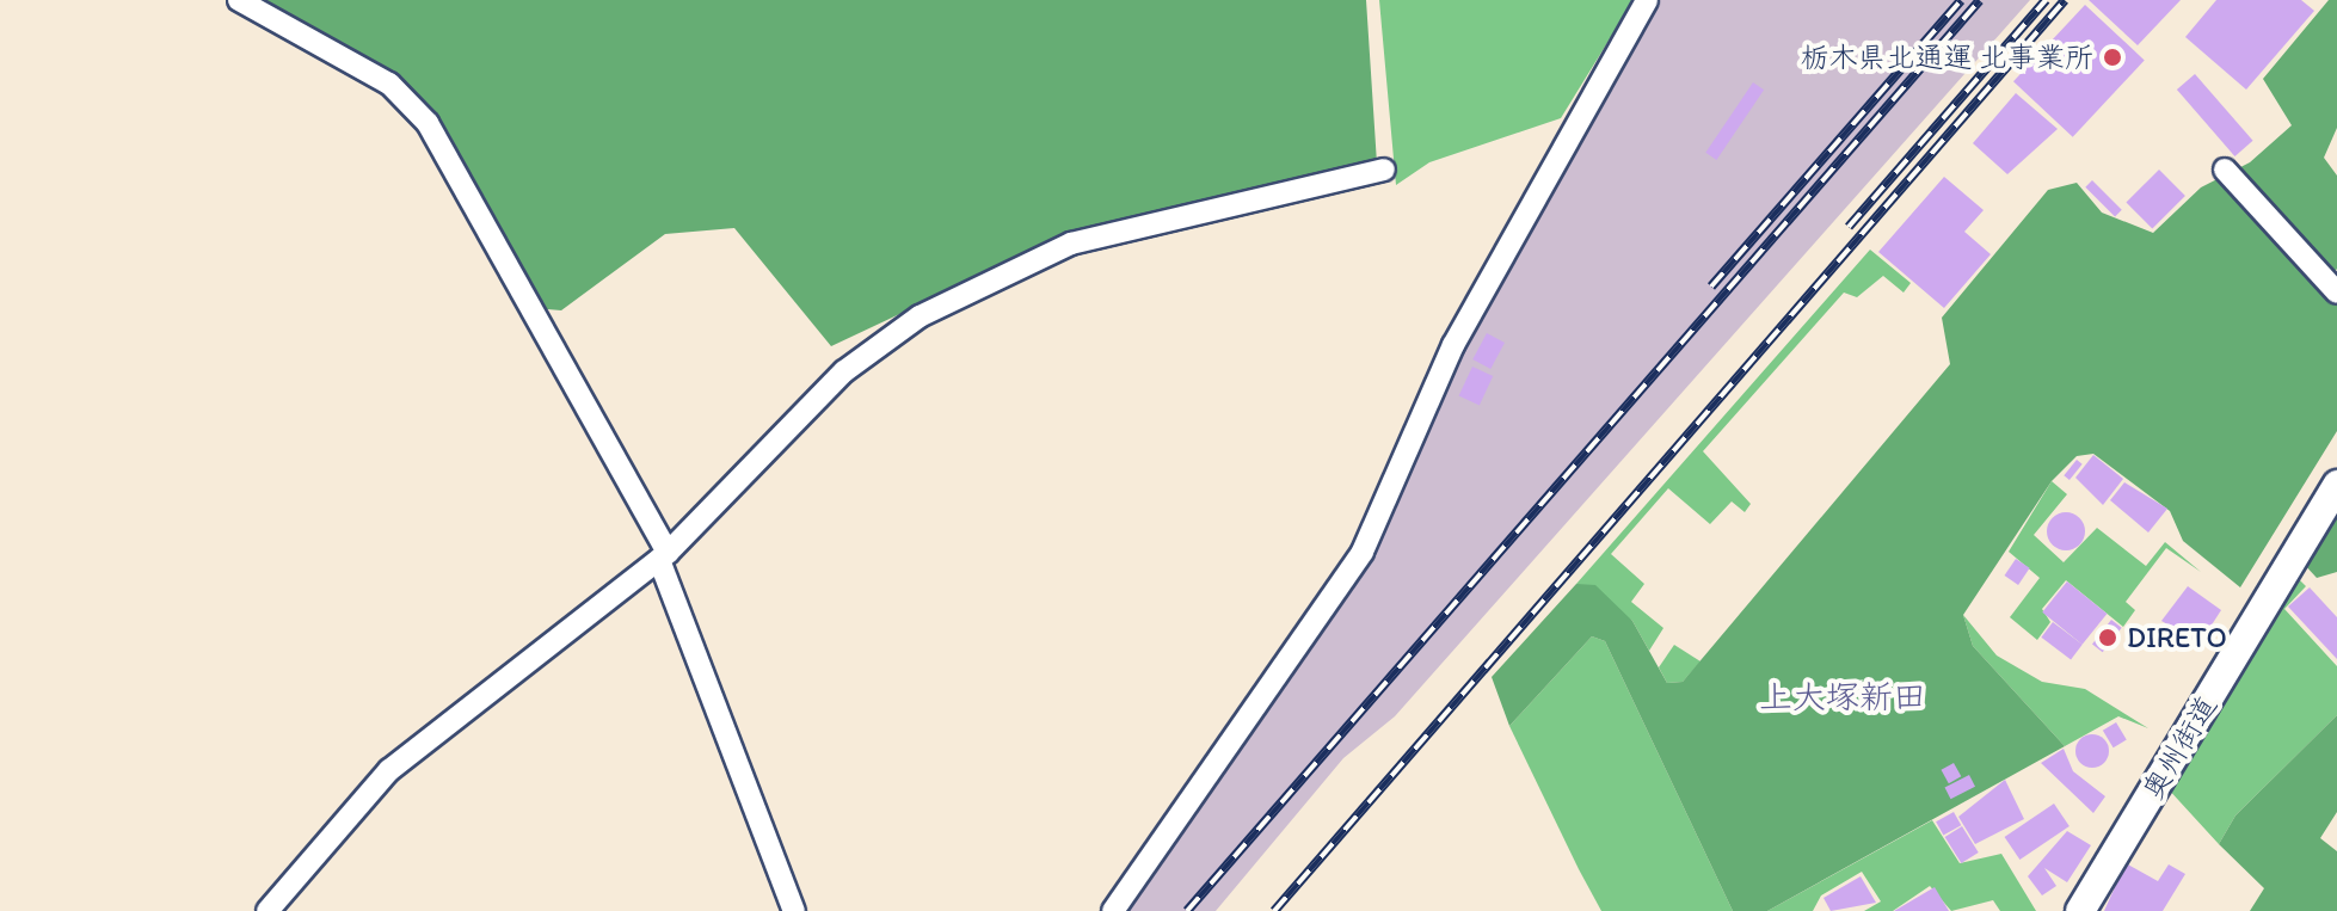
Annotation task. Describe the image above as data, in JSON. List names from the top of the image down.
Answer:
{
  "streets": {
    "main road": ["奥州街道"]
  },
  "districts": ["上大塚新田"],
  "places": ["栃木県北通運 北事業所", "DIRETO"]
}
